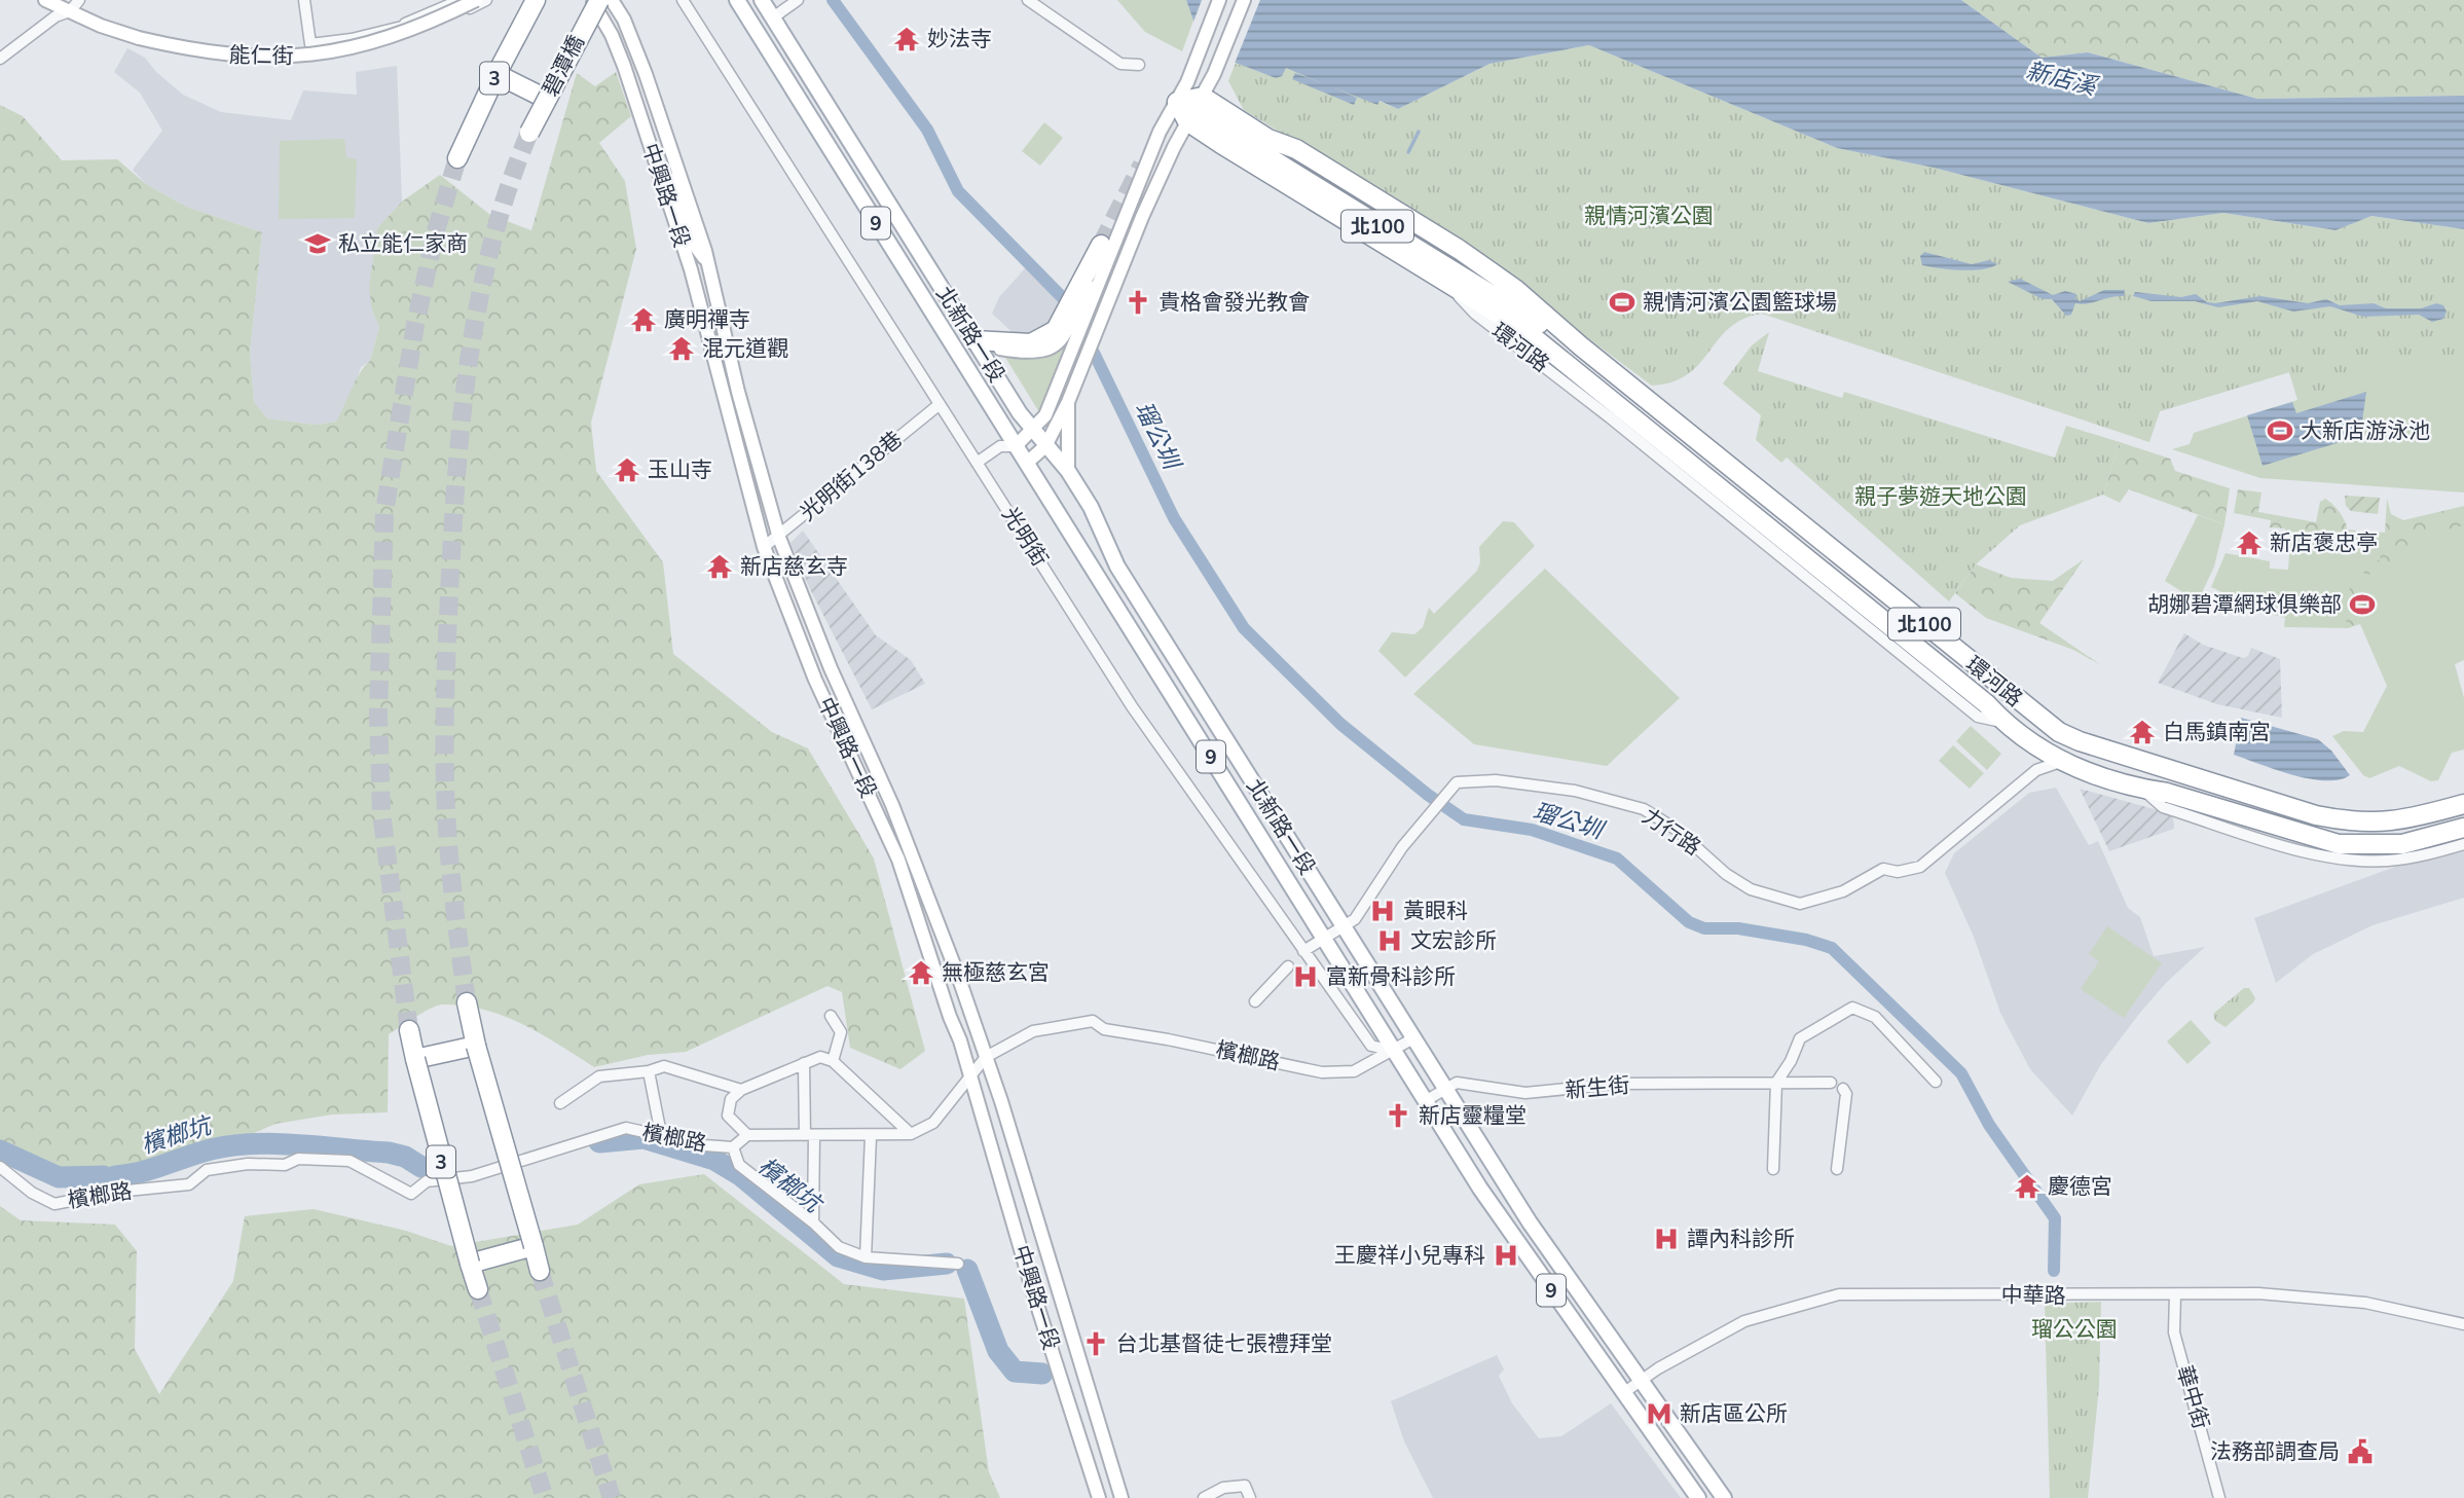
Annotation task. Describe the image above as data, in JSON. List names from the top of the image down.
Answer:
{
  "streets": {
    "highway": [
      "碧潭橋",
      "3",
      "北100",
      "環河路"
    ],
    "main road": ["9", "北新路一段"],
    "street": [
      "能仁街",
      "中興路一段",
      "光明街138巷",
      "光明街",
      "力行路",
      "檳榔路",
      "新生街",
      "中華路",
      "華中街"
    ]
  },
  "crossings": [
    ["中興路一段", "光明街138巷"],
    ["中興路一段", "檳榔路"],
    ["北100", "環河路"],
    ["北新路一段", "光明街"],
    ["北新路一段", "力行路"],
    ["北新路一段", "檳榔路"],
    ["北新路一段", "新生街"],
    ["北新路一段", "中華路"],
    ["環河路", "力行路"],
    ["光明街138巷", "光明街"],
    ["光明街", "力行路"],
    ["光明街", "檳榔路"],
    ["中華路", "華中街"]
  ],
  "water": ["新店溪", "瑠公圳", "檳榔坑"],
  "parks": ["親情河濱公園", "親子夢遊天地公園", "瑠公公園"],
  "places": {
    "temple": [
      "妙法寺",
      "廣明禪寺",
      "混元道觀",
      "玉山寺",
      "新店褒忠亭",
      "新店慈玄寺",
      "白馬鎮南宮",
      "無極慈玄宮",
      "慶德宮"
    ],
    "school or university": ["私立能仁家商"],
    "church": ["貴格會發光教會", "新店靈糧堂", "台北基督徒七張禮拜堂"],
    "sports": ["親情河濱公園籃球場", "大新店游泳池", "胡娜碧潭網球俱樂部"],
    "hospital": [
      "黃眼科",
      "文宏診所",
      "富新骨科診所",
      "譚內科診所",
      "王慶祥小兒專科"
    ],
    "metro station": ["新店區公所"],
    "public building": ["法務部調查局"]
  }
}
